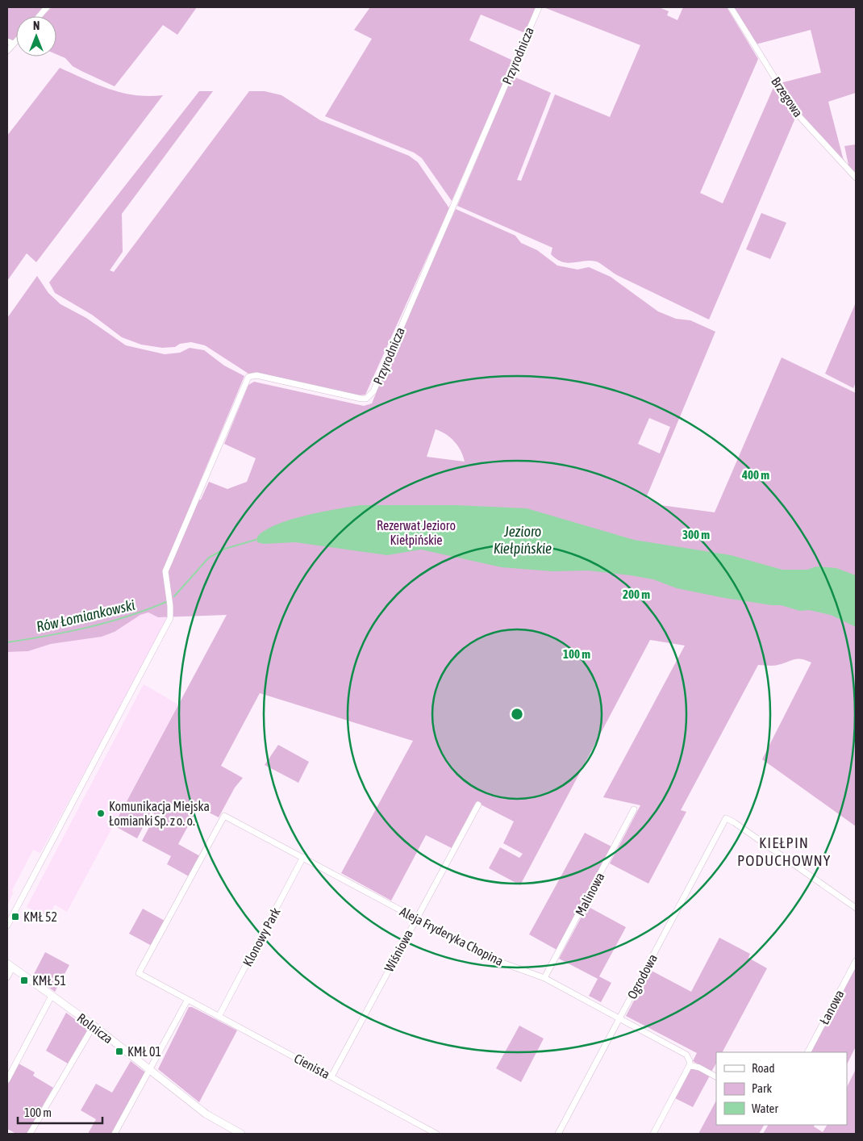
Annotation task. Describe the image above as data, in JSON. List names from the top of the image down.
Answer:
{
  "streets": {
    "street": [
      "Przyrodnicza",
      "Brzegowa",
      "Malinowa",
      "Aleja Fryderyka Chopina",
      "Klonowy Park",
      "Wiśniowa",
      "Ogrodowa",
      "Łanowa",
      "Rolnicza",
      "Cienista"
    ]
  },
  "crossings": [
    ["Malinowa", "Aleja Fryderyka Chopina"],
    ["Aleja Fryderyka Chopina", "Klonowy Park"],
    ["Aleja Fryderyka Chopina", "Wiśniowa"],
    ["Aleja Fryderyka Chopina", "Ogrodowa"],
    ["Aleja Fryderyka Chopina", "Cienista"],
    ["Klonowy Park", "Cienista"],
    ["Wiśniowa", "Cienista"]
  ],
  "districts": ["KIEŁPIN PODUCHOWNY"],
  "water": ["Jezioro Kiełpińskie", "Rów Łomiankowski"],
  "parks": ["Rezerwat Jezioro Kiełpińskie"],
  "places": {
    "other": ["Komunikacja Miejska Łomianki Sp. z o. o."],
    "transit": ["KMŁ 52", "KMŁ 51", "KMŁ 01"]
  },
  "legend": ["Road", "Park", "Water"],
  "scale_bar": "100 m",
  "north": "top",
  "rings": [
    "400 m",
    "300 m",
    "200 m",
    "100 m"
  ]
}
